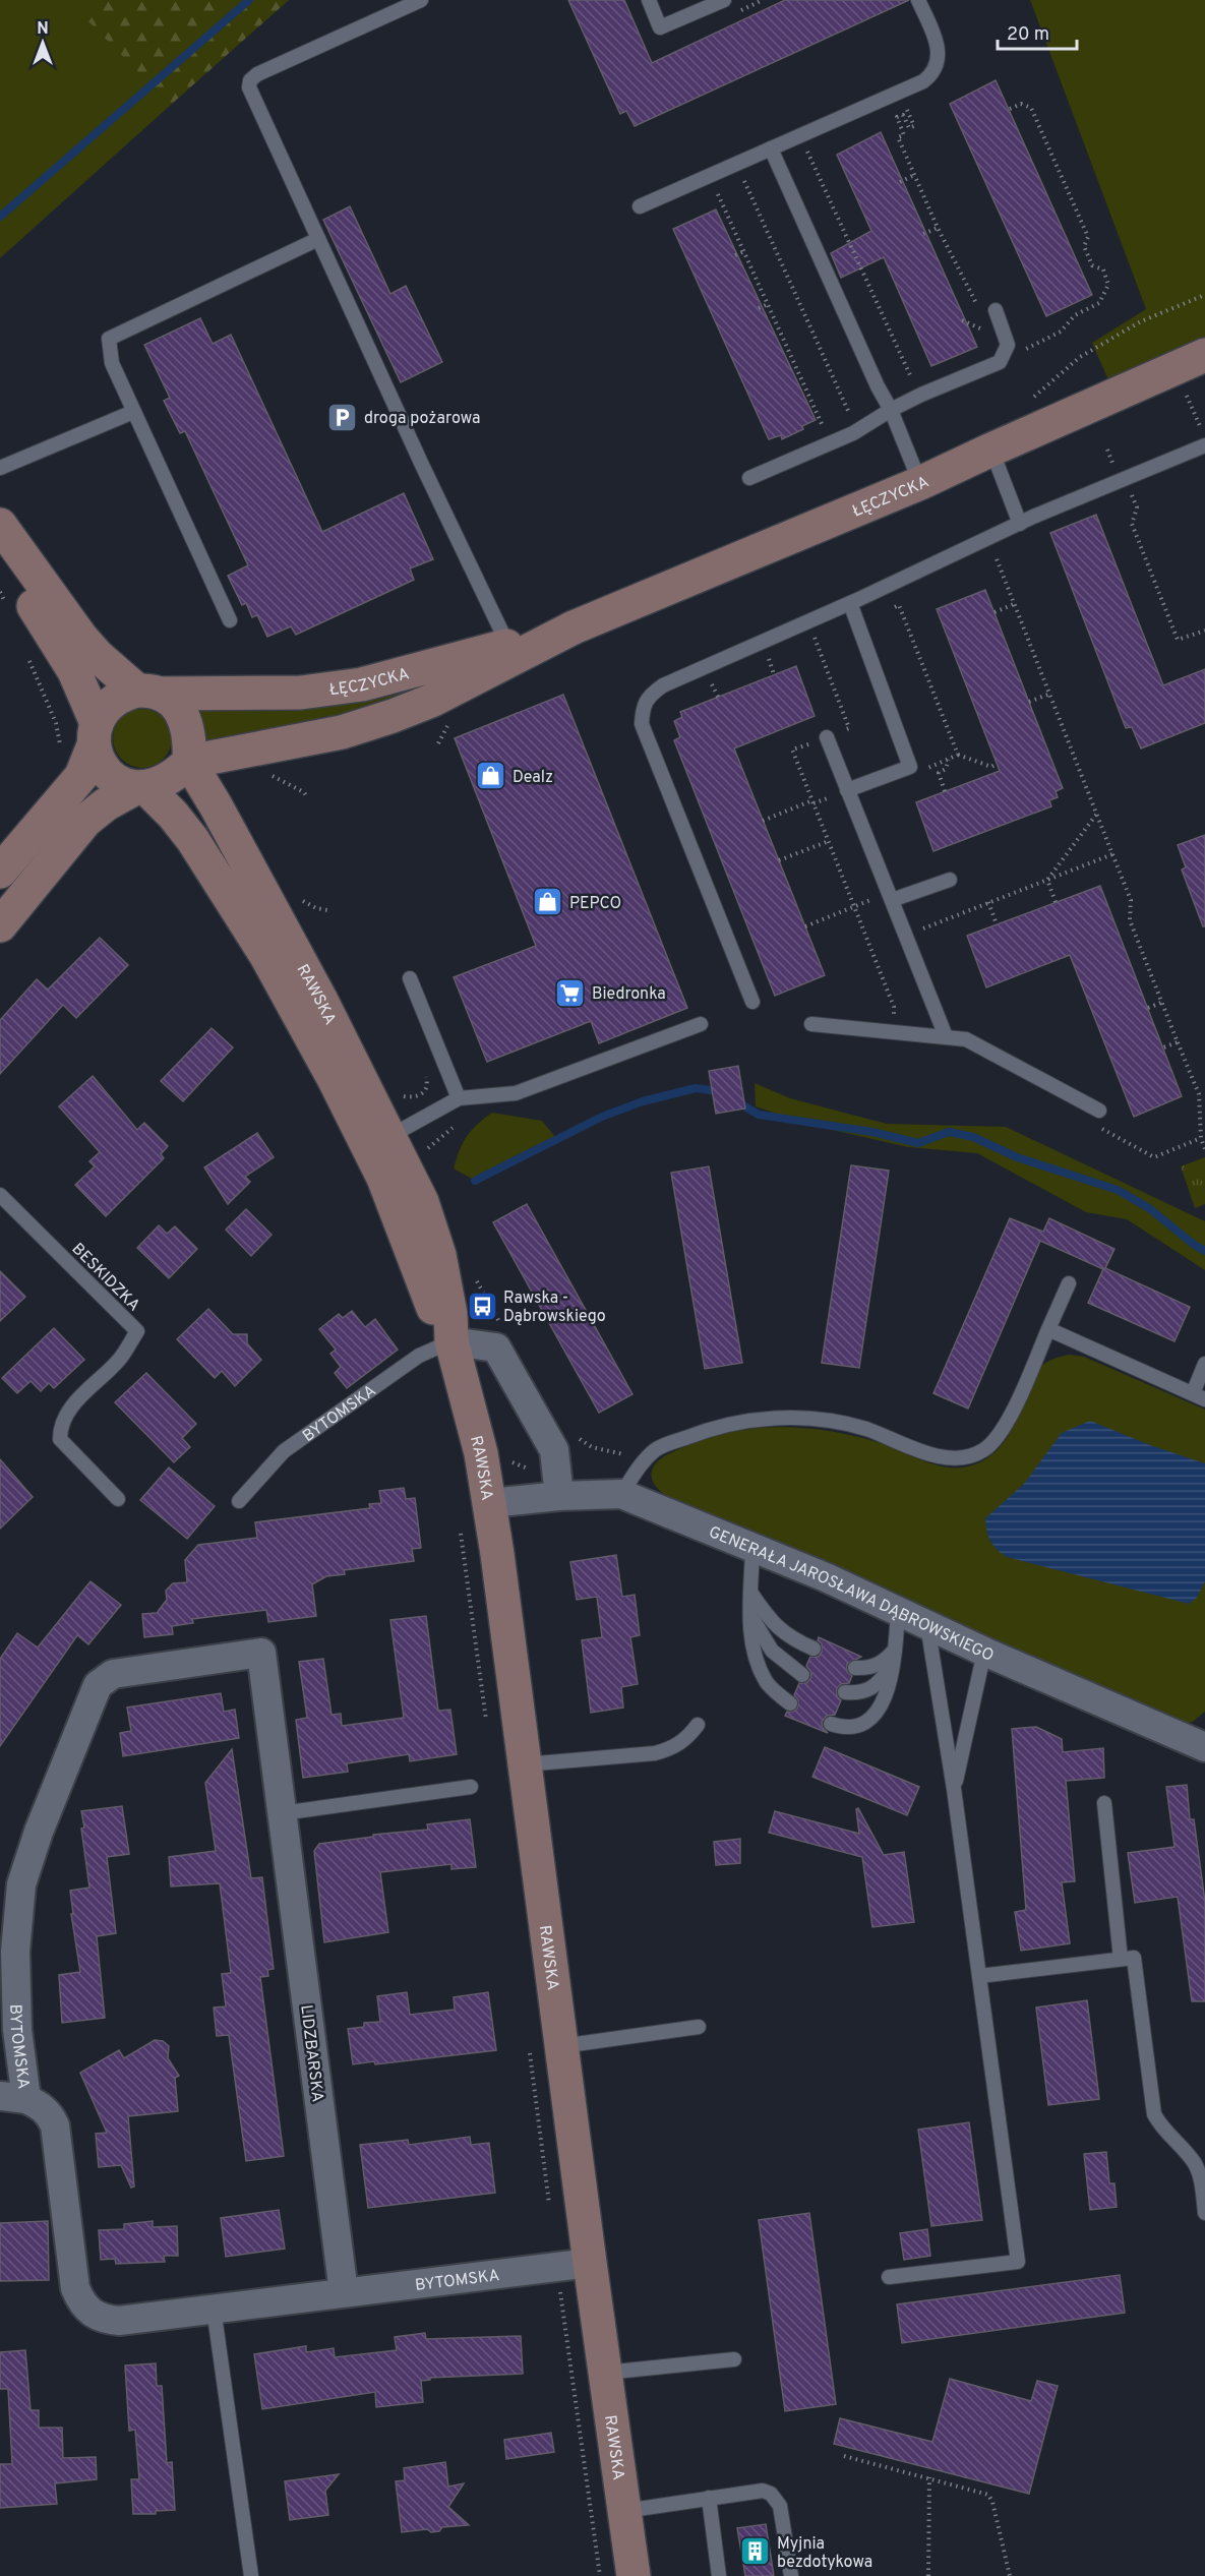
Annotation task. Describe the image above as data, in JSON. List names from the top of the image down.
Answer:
{
  "streets": {
    "street": [
      "ŁĘCZYCKA",
      "RAWSKA",
      "BYTOMSKA",
      "GENERAŁA JAROSŁAWA DĄBROWSKIEGO",
      "LIDZBARSKA"
    ],
    "lane": ["BESKIDZKA"]
  },
  "crossings": [
    ["ŁĘCZYCKA", "RAWSKA"],
    ["RAWSKA", "BYTOMSKA"],
    ["RAWSKA", "GENERAŁA JAROSŁAWA DĄBROWSKIEGO"],
    ["BYTOMSKA", "LIDZBARSKA"]
  ],
  "places": {
    "parking": ["droga pożarowa"],
    "shop": ["Dealz", "PEPCO"],
    "supermarket": ["Biedronka"],
    "bus stop": ["Rawska - Dąbrowskiego"],
    "building": ["Myjnia bezdotykowa"]
  },
  "scale_bar": "20 m",
  "north": "top"
}
